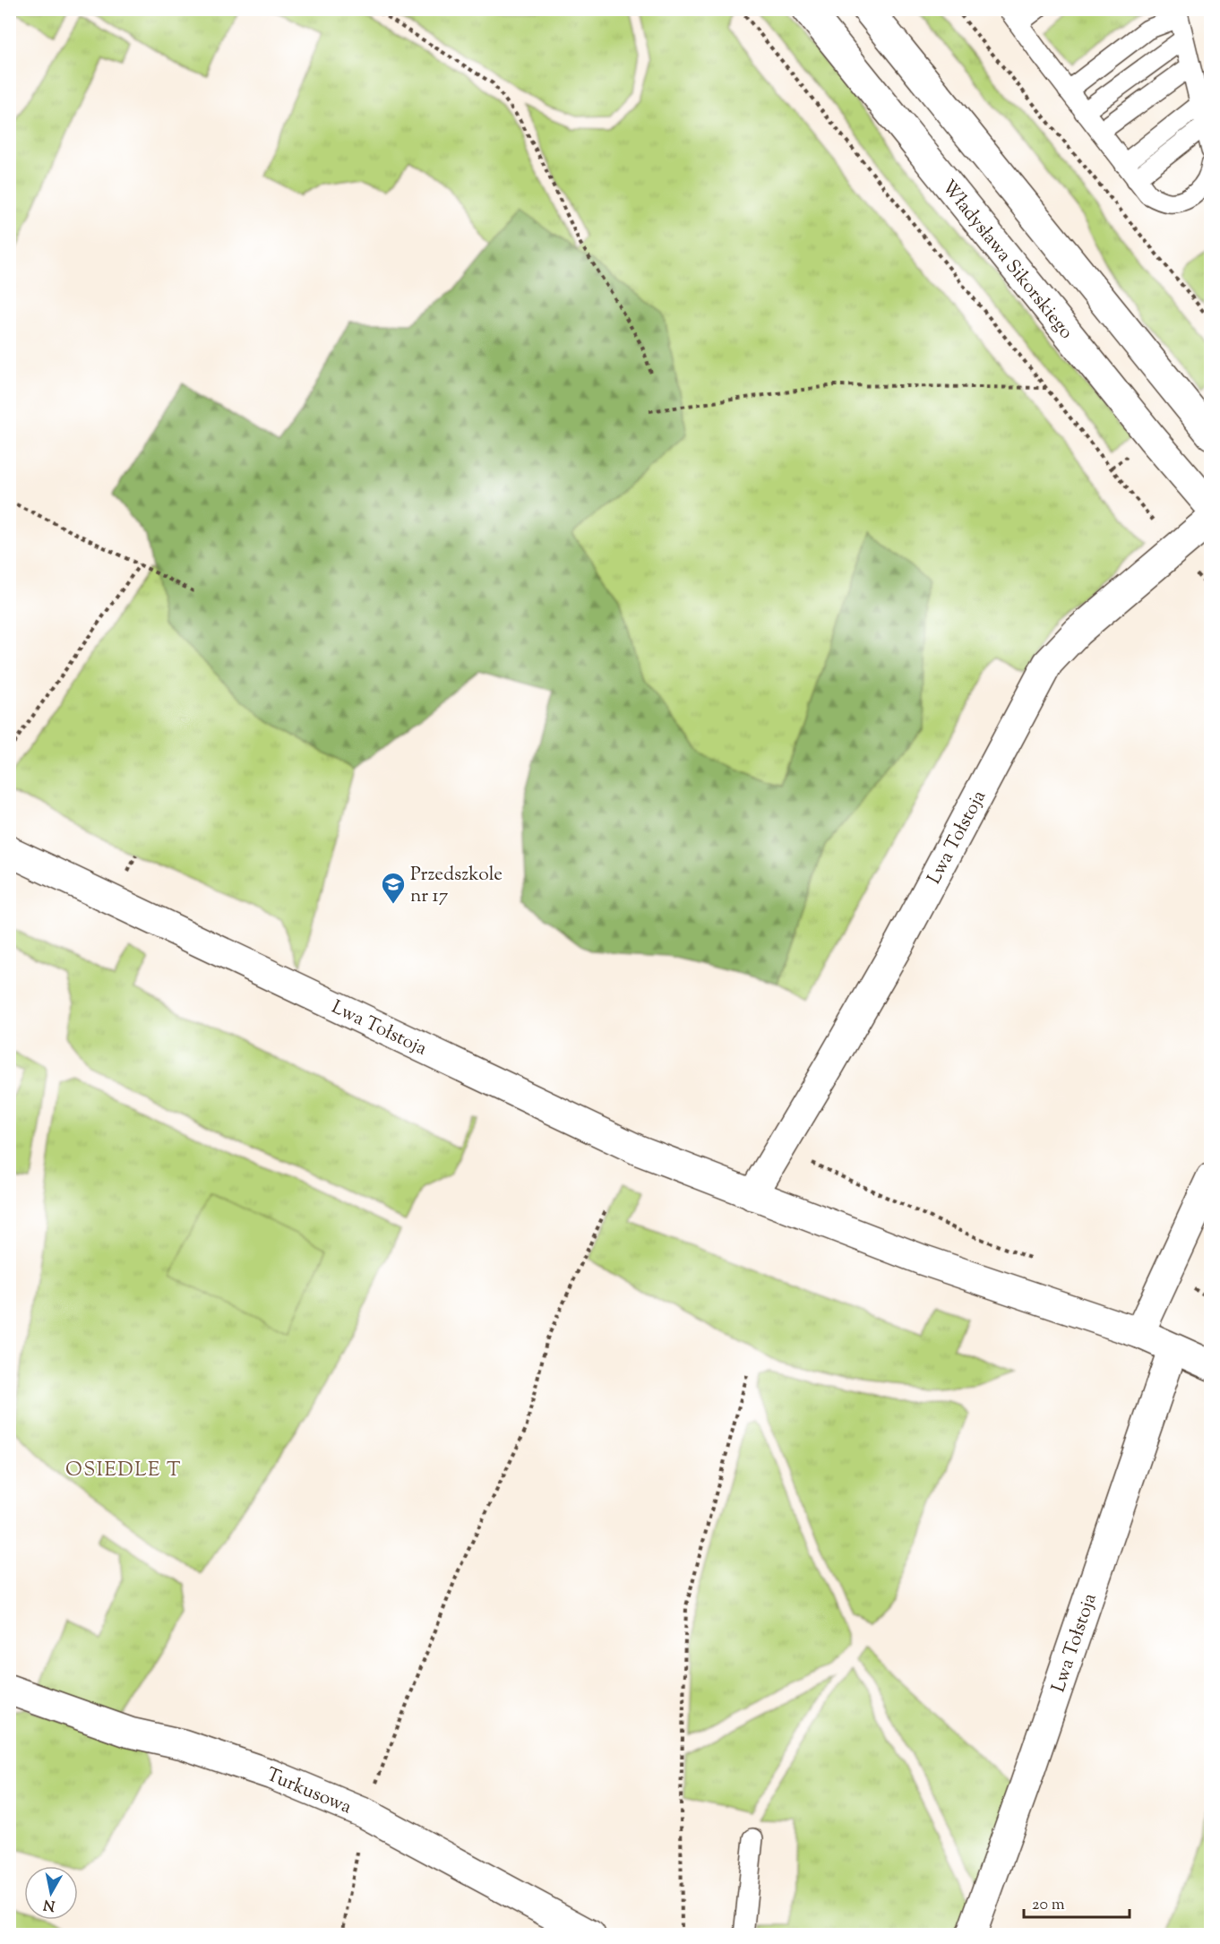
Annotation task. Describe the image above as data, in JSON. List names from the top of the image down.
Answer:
{
  "streets": {
    "street": ["Władysława Sikorskiego", "Lwa Tołstoja", "Turkusowa"]
  },
  "districts": ["OSIEDLE T"],
  "places": {
    "school or university": ["Przedszkole nr 17"]
  },
  "scale_bar": "20 m",
  "north": "bottom"
}
